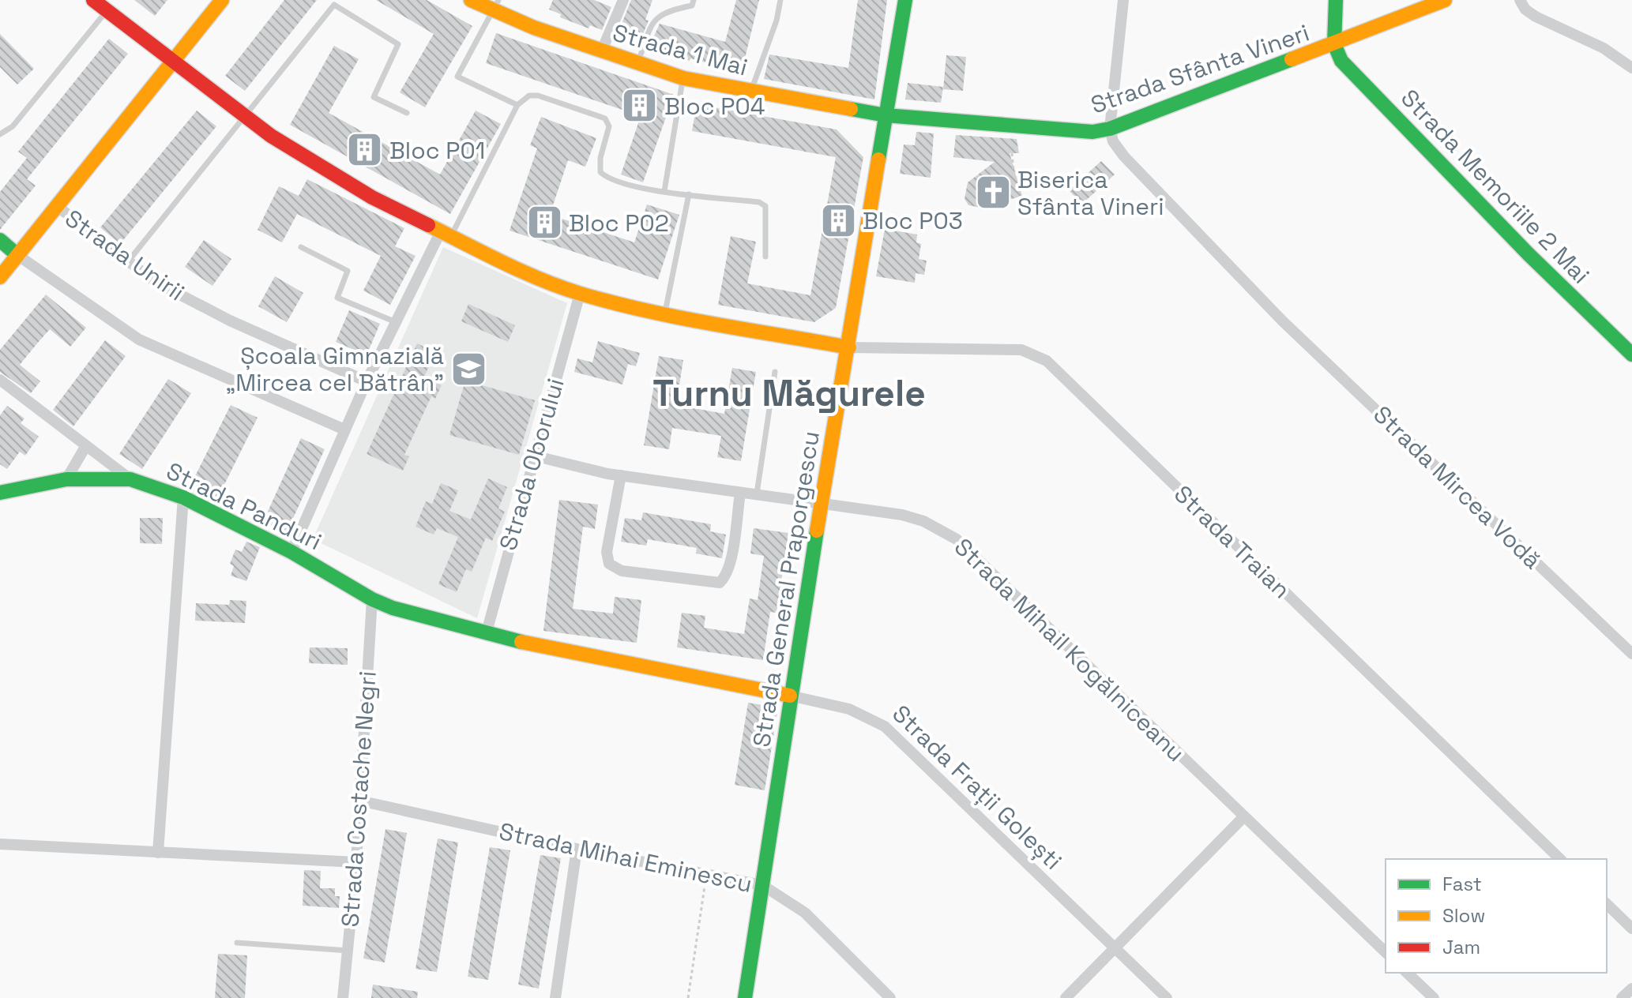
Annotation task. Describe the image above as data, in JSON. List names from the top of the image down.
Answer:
{
  "streets": {
    "main road": [
      "Strada 1 Mai",
      "Strada Sfânta Vineri",
      "Strada Memoriile 2 Mai",
      "Strada Panduri",
      "Strada General Praporgescu",
      "Strada Frații Golești"
    ],
    "street": [
      "Strada Unirii",
      "Strada Oborului",
      "Strada Mircea Vodă",
      "Strada Traian",
      "Strada Mihail Kogălniceanu",
      "Strada Costache Negri",
      "Strada Mihai Eminescu"
    ]
  },
  "crossings": [
    ["Strada 1 Mai", "Strada Sfânta Vineri"],
    ["Strada 1 Mai", "Strada General Praporgescu"],
    ["Strada Sfânta Vineri", "Strada Memoriile 2 Mai"],
    ["Strada Sfânta Vineri", "Strada Mircea Vodă"],
    ["Strada Sfânta Vineri", "Strada General Praporgescu"],
    ["Strada Oborului", "Strada Mihail Kogălniceanu"],
    ["Strada Oborului", "Strada Frații Golești"],
    ["Strada Panduri", "Strada Frații Golești"],
    ["Strada Traian", "Strada General Praporgescu"],
    ["Strada General Praporgescu", "Strada Mihail Kogălniceanu"],
    ["Strada General Praporgescu", "Strada Frații Golești"],
    ["Strada General Praporgescu", "Strada Mihai Eminescu"],
    ["Strada Frații Golești", "Strada Costache Negri"],
    ["Strada Costache Negri", "Strada Mihai Eminescu"]
  ],
  "districts": ["Turnu Măgurele"],
  "places": {
    "building": [
      "Bloc P04",
      "Bloc P01",
      "Bloc P03",
      "Bloc P02"
    ],
    "church": ["Biserica Sfânta Vineri"],
    "school or university": ["Școala Gimnazială „Mircea cel Bătrân”"]
  },
  "legend": ["Fast", "Slow", "Jam"]
}
